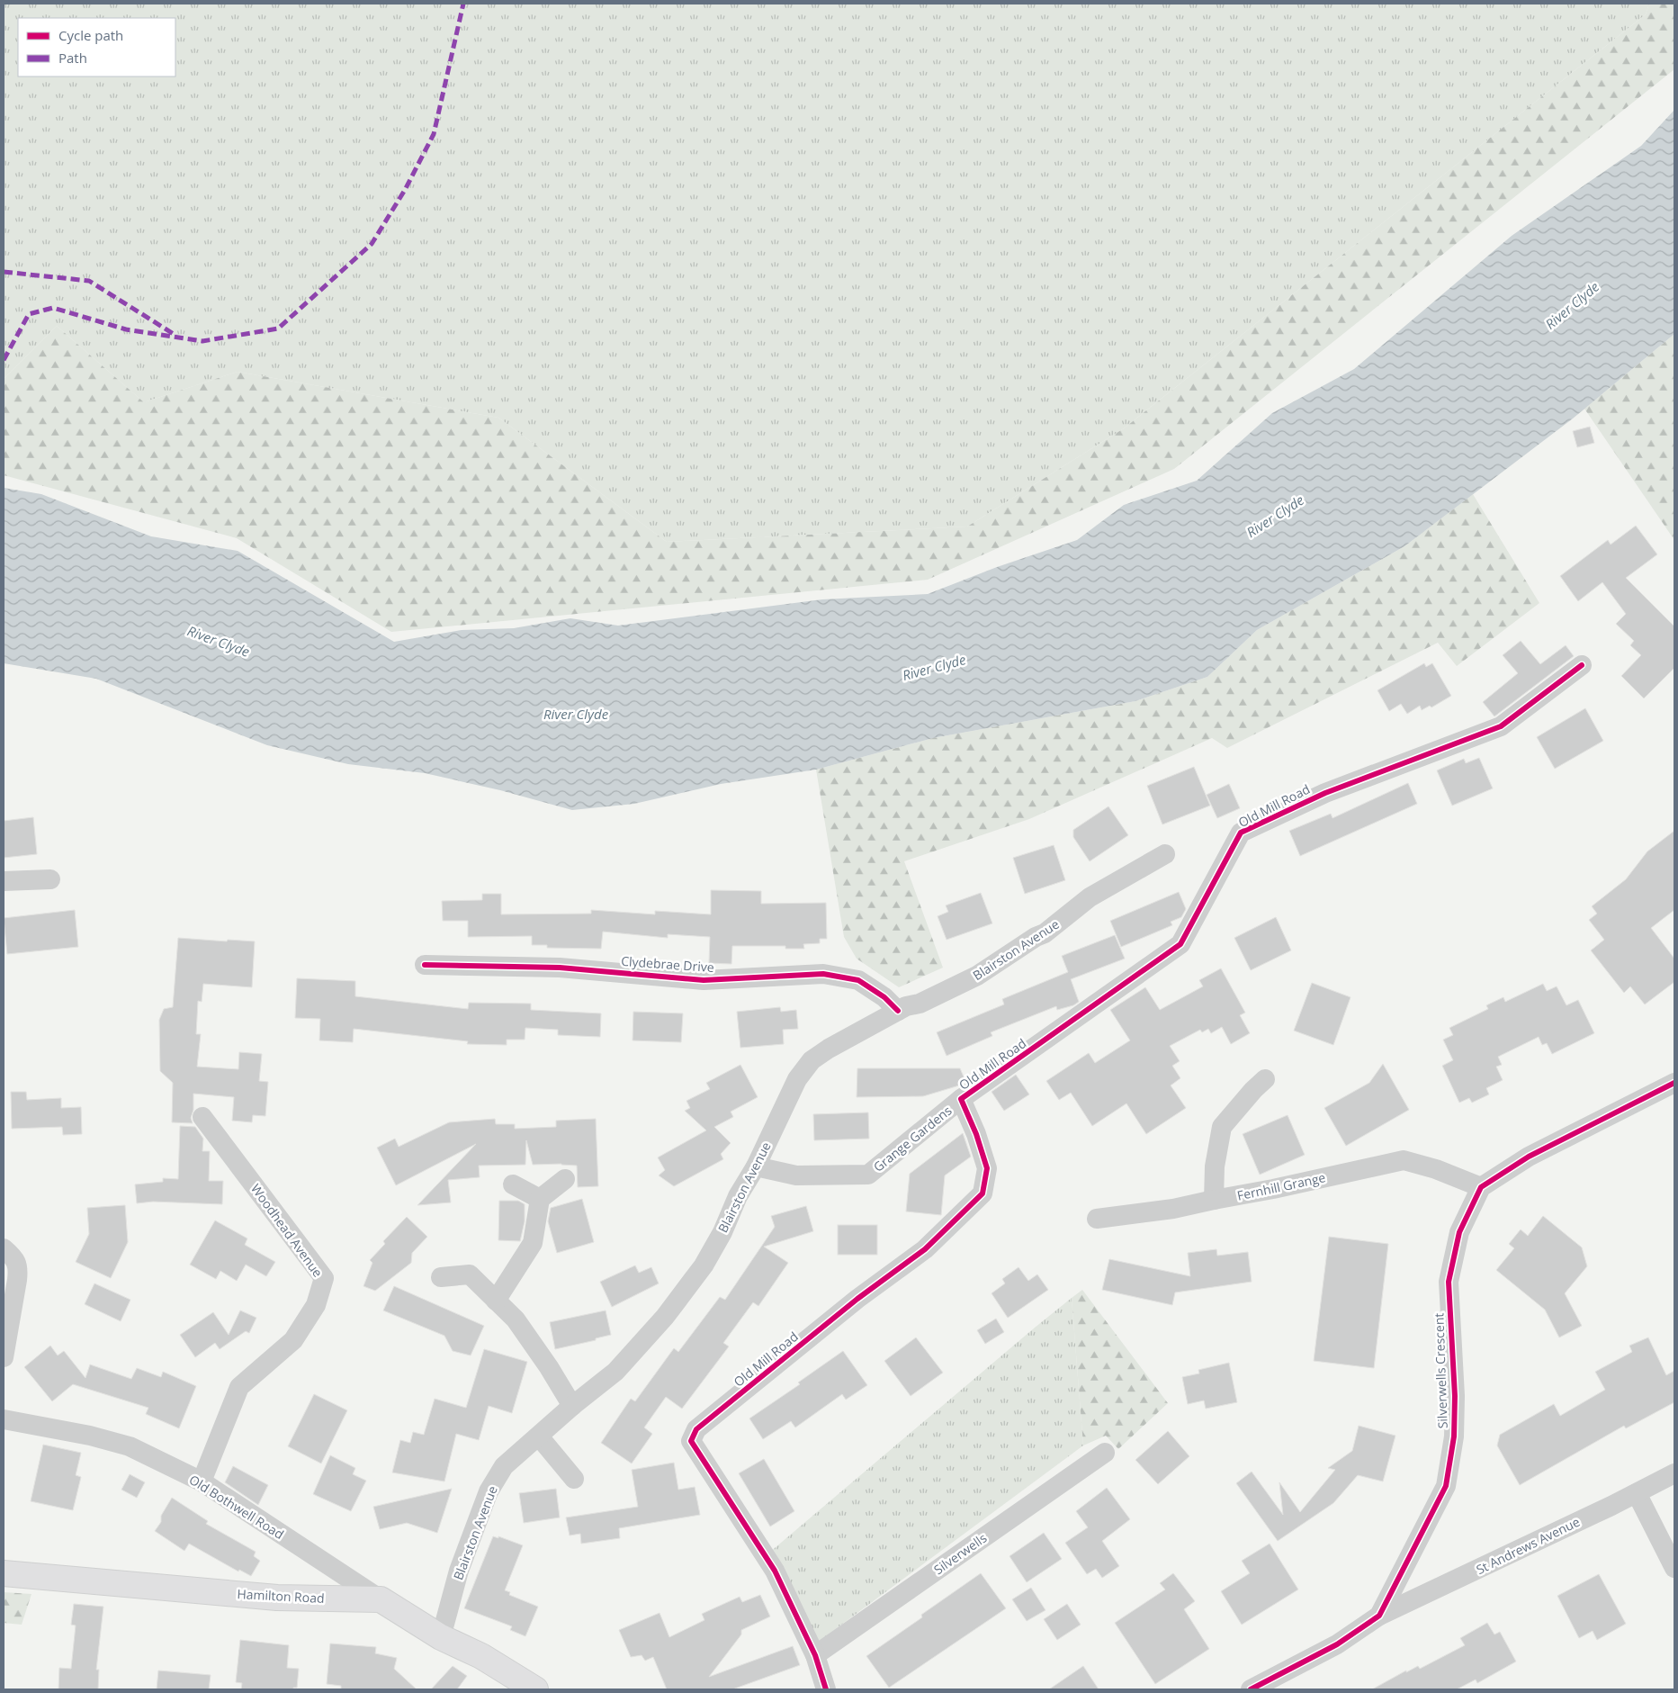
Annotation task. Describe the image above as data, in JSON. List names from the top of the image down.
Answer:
{
  "streets": {
    "main road": ["Hamilton Road"],
    "street": [
      "Old Mill Road",
      "Blairston Avenue",
      "Clydebrae Drive",
      "Grange Gardens",
      "Fernhill Grange",
      "Woodhead Avenue",
      "Silverwells Crescent",
      "Old Bothwell Road",
      "St Andrews Avenue",
      "Silverwells"
    ]
  },
  "crossings": [
    ["Old Mill Road", "Grange Gardens"],
    ["Old Mill Road", "Silverwells"],
    ["Blairston Avenue", "Clydebrae Drive"],
    ["Blairston Avenue", "Grange Gardens"],
    ["Fernhill Grange", "Silverwells Crescent"],
    ["Woodhead Avenue", "Old Bothwell Road"],
    ["Silverwells Crescent", "St Andrews Avenue"],
    ["Old Bothwell Road", "Hamilton Road"]
  ],
  "water": ["River Clyde"],
  "legend": ["Cycle path", "Path"]
}
